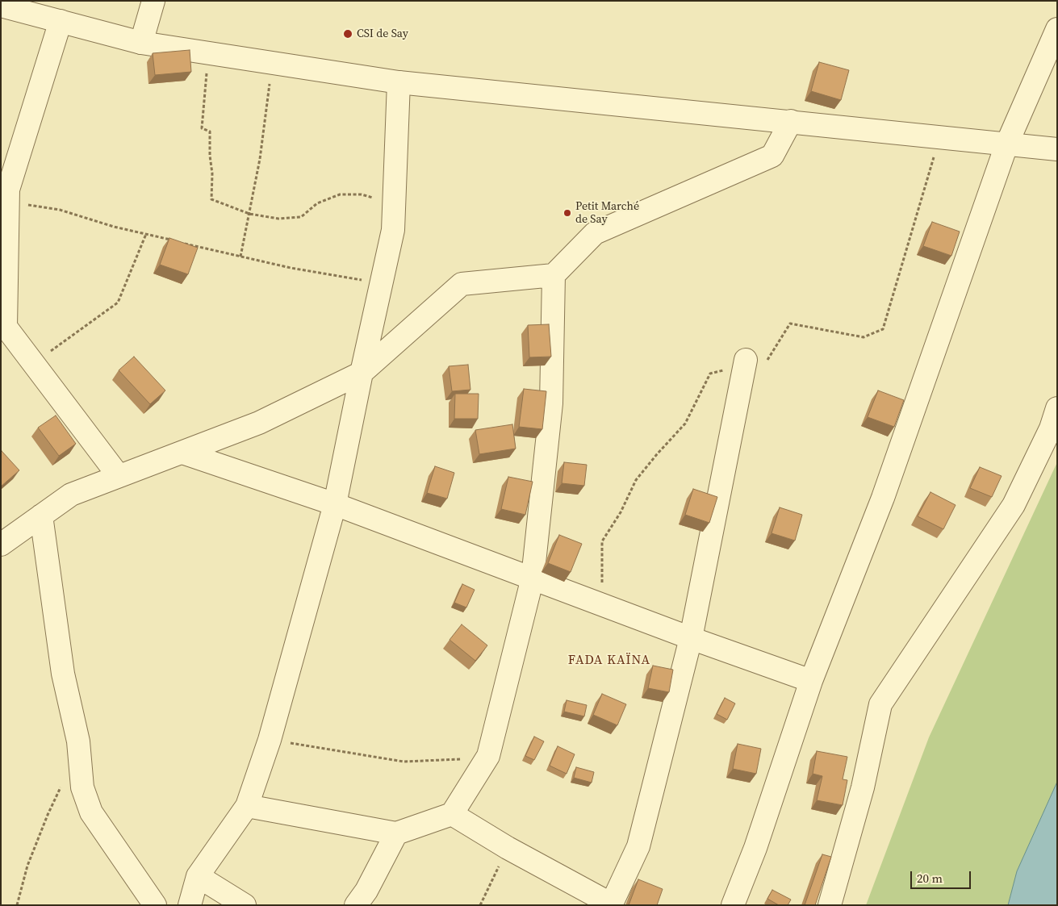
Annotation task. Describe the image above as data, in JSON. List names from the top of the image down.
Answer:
{
  "districts": ["FADA KAÏNA"],
  "places": ["CSI de Say", "Petit Marché de Say"],
  "scale_bar": "20 m"
}
